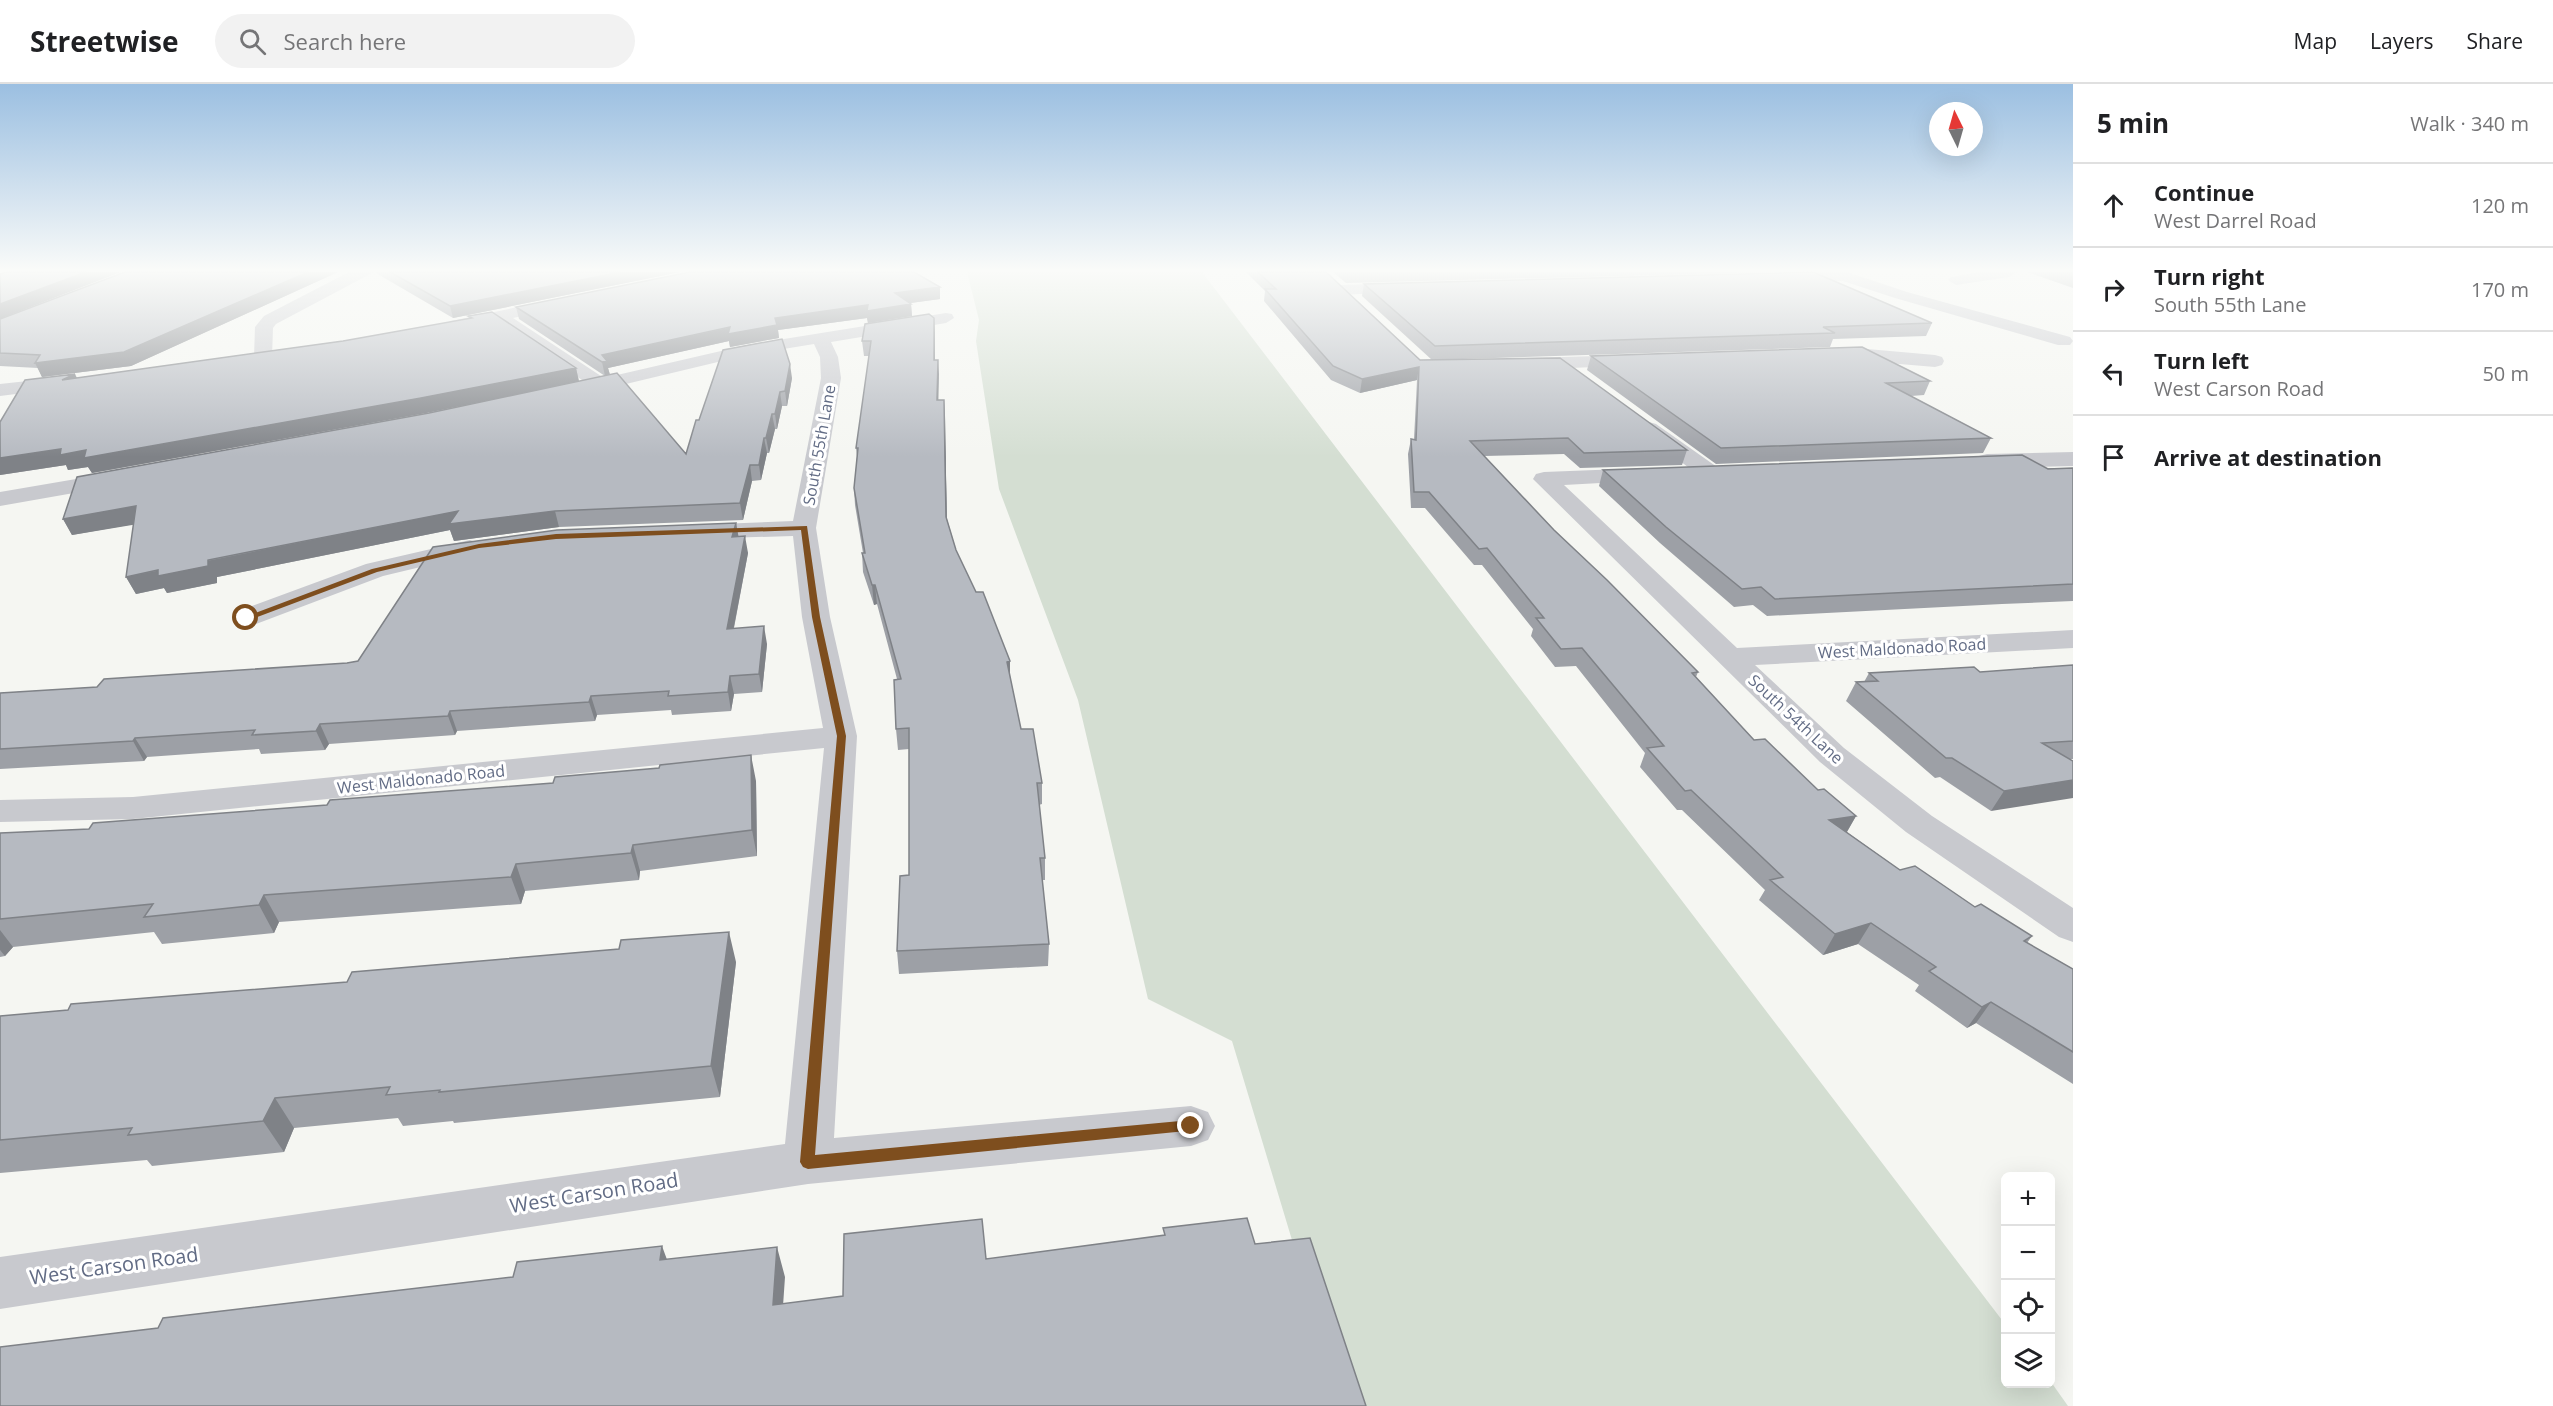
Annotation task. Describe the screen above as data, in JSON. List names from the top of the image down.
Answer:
{
  "streets": {
    "street": [
      "South 55th Lane",
      "West Maldonado Road",
      "South 54th Lane",
      "West Carson Road"
    ]
  },
  "crossings": [
    ["South 55th Lane", "West Maldonado Road"],
    ["South 55th Lane", "West Carson Road"],
    ["West Maldonado Road", "South 54th Lane"]
  ],
  "north": "top",
  "page": {
    "header": "Streetwise",
    "search": "Search here",
    "nav": ["Map", "Layers", "Share"],
    "heading": ["5 min", "Walk · 340 m"],
    "list": [
      ["Continue", "West Darrel Road", "120 m"],
      ["Turn right", "South 55th Lane", "170 m"],
      ["Turn left", "West Carson Road", "50 m"],
      "Arrive at destination"
    ],
    "map_buttons": ["+", "−"]
  }
}
